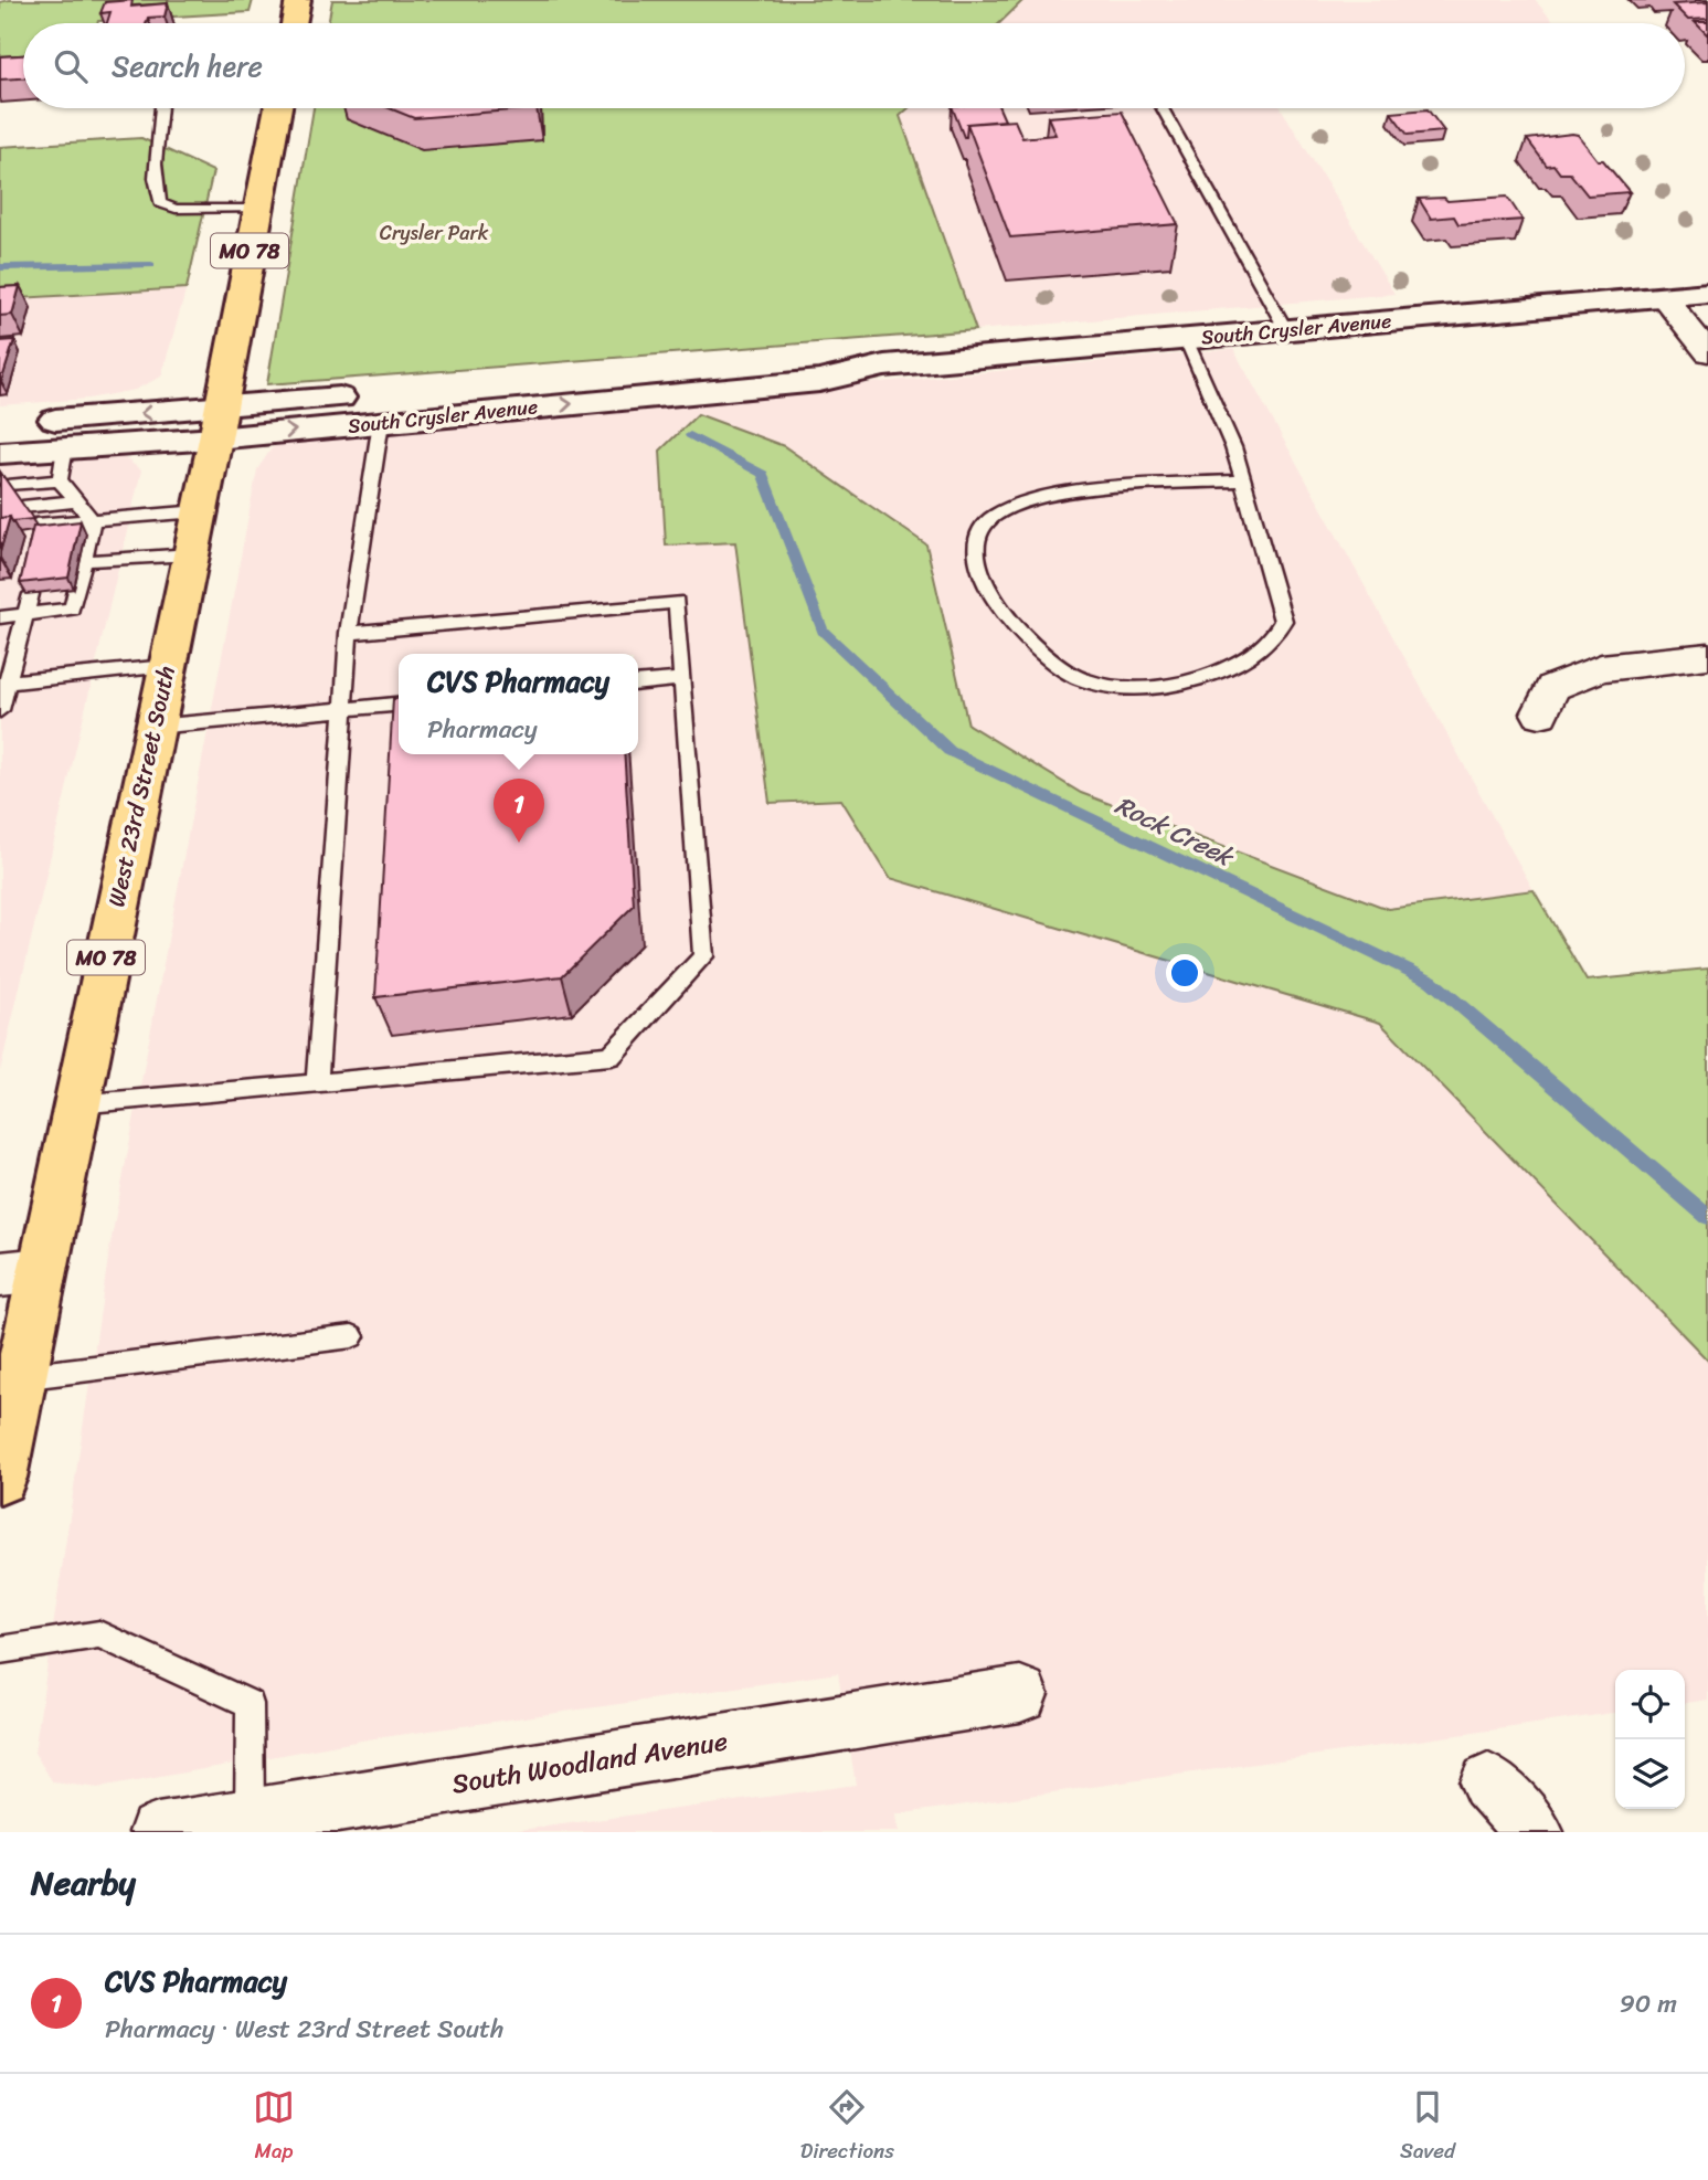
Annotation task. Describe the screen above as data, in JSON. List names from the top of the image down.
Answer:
{
  "streets": {
    "main road": ["MO 78", "South Crysler Avenue", "West 23rd Street South"],
    "street": ["South Woodland Avenue"]
  },
  "crossings": [
    ["South Crysler Avenue", "West 23rd Street South"]
  ],
  "water": ["Rock Creek"],
  "parks": ["Crysler Park"],
  "page": {
    "search": "Search here",
    "popup": ["CVS Pharmacy", "Pharmacy"],
    "pins": "1",
    "heading": "Nearby",
    "list": [
      {
        "mark": "1",
        "name": "CVS Pharmacy",
        "note": "Pharmacy · West 23rd Street South",
        "value": "90 m"
      }
    ],
    "nav": ["Map", "Directions", "Saved"]
  }
}
